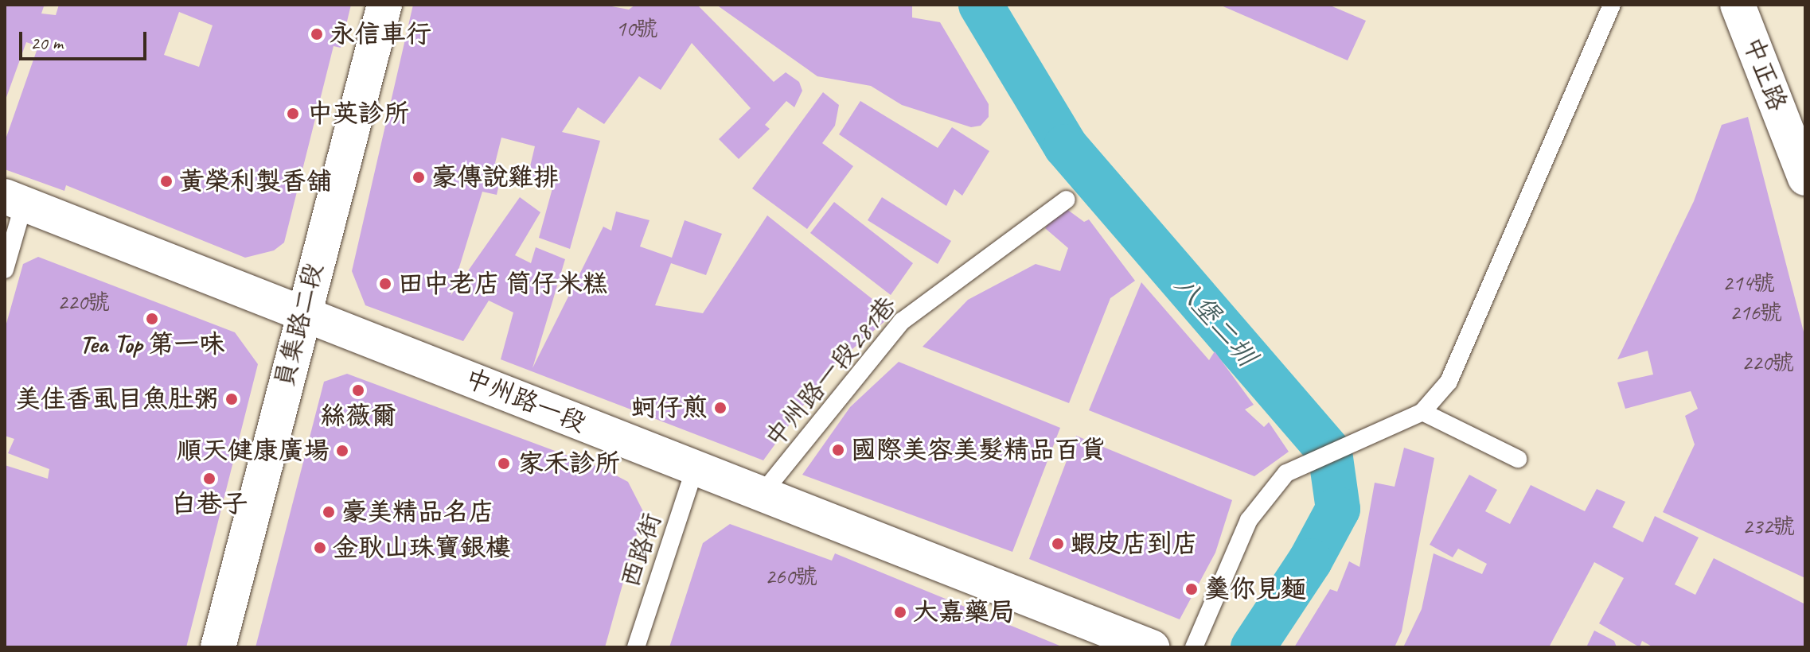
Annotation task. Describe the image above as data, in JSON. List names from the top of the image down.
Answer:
{
  "streets": {
    "street": ["中正路", "員集路二段", "中州路一段"],
    "lane": ["中州路一段281巷", "西路街"]
  },
  "crossings": [
    ["員集路二段", "中州路一段"],
    ["中州路一段281巷", "中州路一段"],
    ["中州路一段", "西路街"]
  ],
  "water": ["八堡二圳"],
  "places": [
    "永信車行",
    "中英診所",
    "豪傳說雞排",
    "黃榮利製香舖",
    "田中老店 筒仔米糕",
    "Tea Top 第一味",
    "絲薇爾",
    "美佳香虱目魚肚粥",
    "蚵仔煎",
    "國際美容美髮精品百貨",
    "順天健康廣場",
    "家禾診所",
    "白巷子",
    "豪美精品名店",
    "蝦皮店到店",
    "金耿山珠寶銀樓",
    "羹你見麵",
    "大嘉藥局"
  ],
  "house_numbers": [
    "10號",
    "214號",
    "220號",
    "216號",
    "220號",
    "232號",
    "260號"
  ],
  "scale_bar": "20 m"
}
